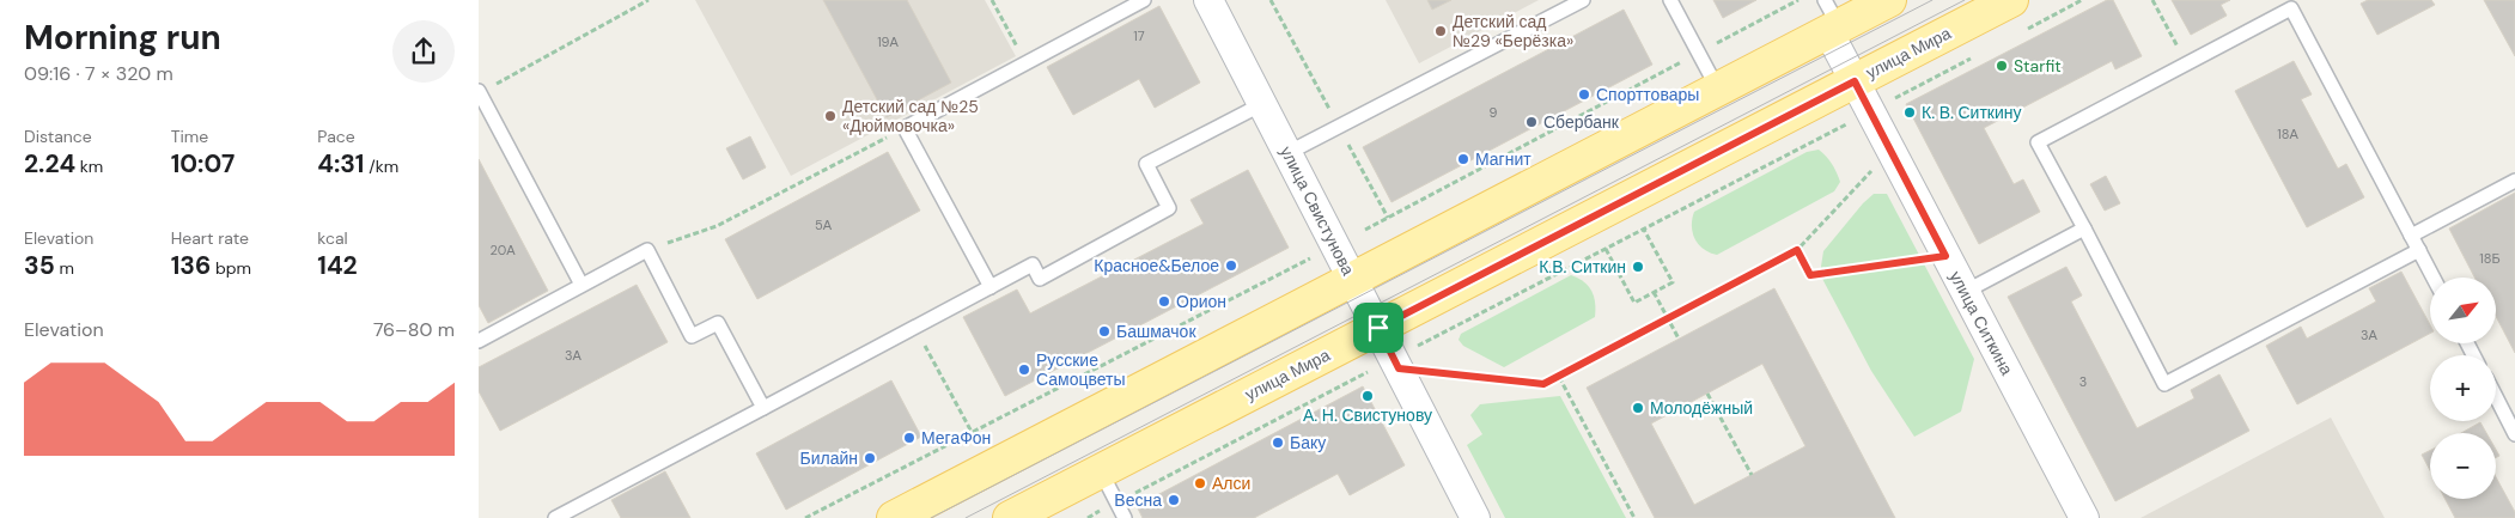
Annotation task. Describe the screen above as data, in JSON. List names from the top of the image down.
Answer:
{
  "streets": {
    "main road": ["улица Мира"],
    "street": ["улица Свистунова", "улица Ситкина"]
  },
  "crossings": [
    ["улица Мира", "улица Свистунова"],
    ["улица Мира", "улица Ситкина"]
  ],
  "places": [
    "Детский сад №29 «Берёзка»",
    "Starfit",
    "Спорттовары",
    "К. В. Ситкину",
    "Детский сад №25 «Дюймовочка»",
    "Сбербанк",
    "Магнит",
    "Красное&Белое",
    "К.В. Ситкин",
    "Орион",
    "Башмачок",
    "Русские Самоцветы",
    "А. Н. Свистунову",
    "Молодёжный",
    "МегаФон",
    "Баку",
    "Билайн",
    "Алси",
    "Весна"
  ],
  "house_numbers": [
    "17",
    "19А",
    "9",
    "18А",
    "5А",
    "20А",
    "18Б",
    "3А",
    "3А",
    "3"
  ],
  "north": "top right",
  "page": {
    "heading": ["Morning run", "09:16 · 7 × 320 m"],
    "stats": [
      ["Distance", "2.24 km"],
      ["Time", "10:07"],
      ["Pace", "4:31 /km"],
      ["Elevation", "35 m"],
      ["Heart rate", "136 bpm"],
      ["kcal", "142"]
    ],
    "map_buttons": ["+", "−"],
    "chart": ["Elevation", "76–80 m"]
  }
}
